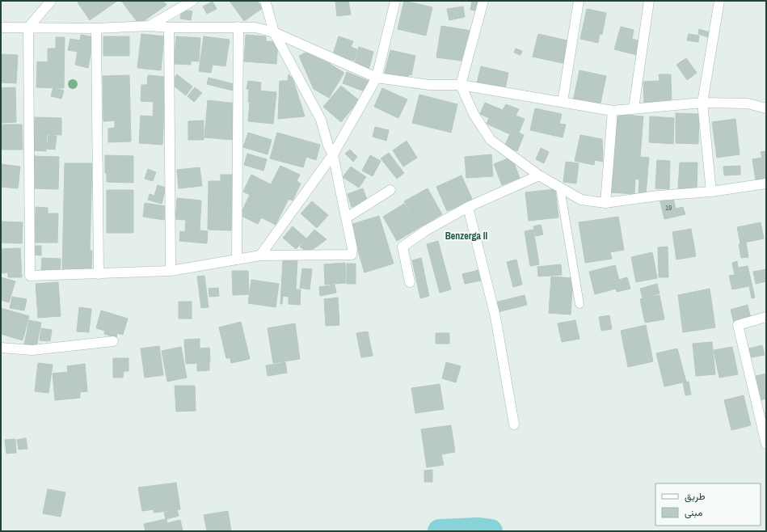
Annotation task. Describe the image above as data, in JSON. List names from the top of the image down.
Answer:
{
  "districts": ["Benzerga II"],
  "house_numbers": ["19"],
  "legend": ["طريق", "مبنى"]
}
